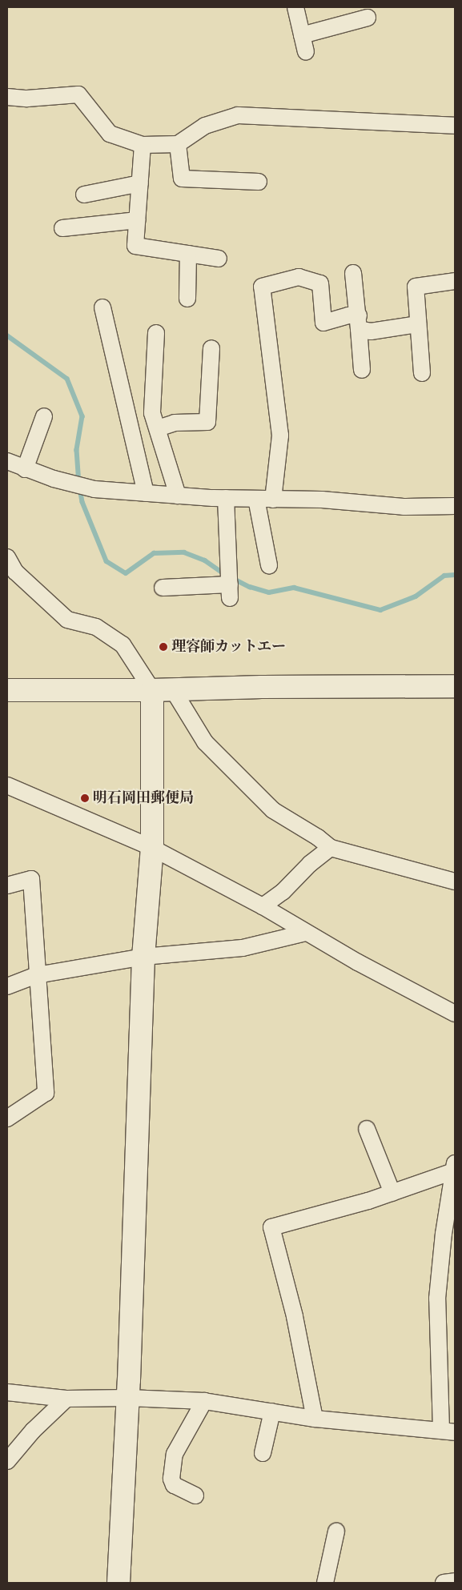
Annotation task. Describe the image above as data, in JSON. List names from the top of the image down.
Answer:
{
  "places": ["理容師カットエー", "明石岡田郵便局"]
}
